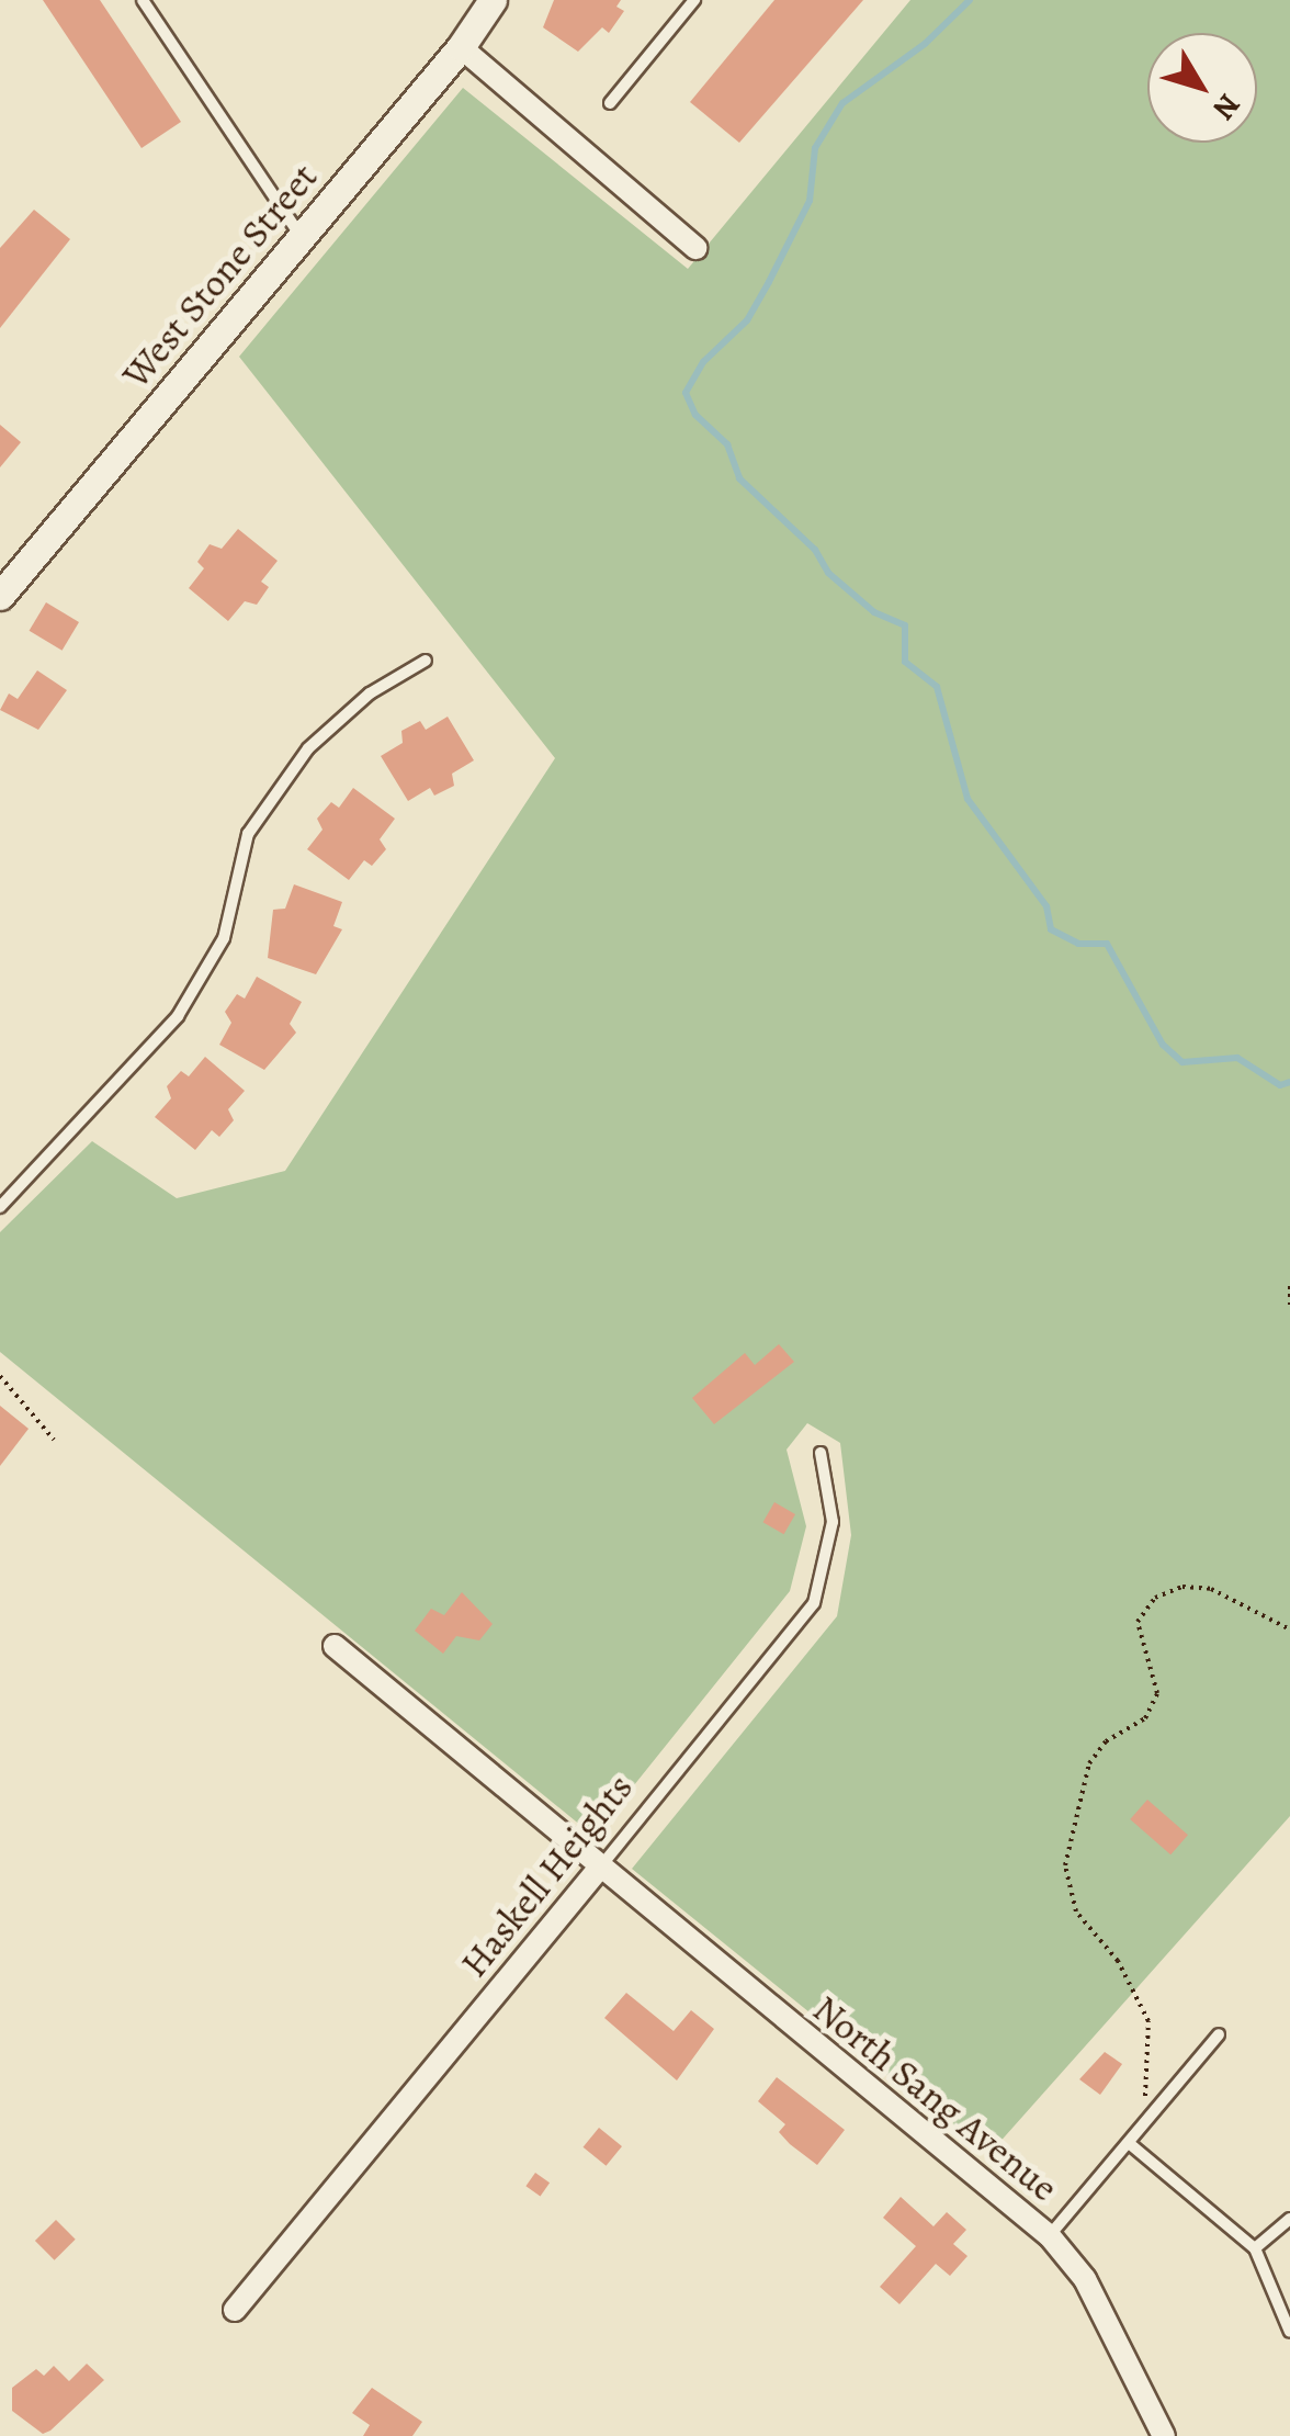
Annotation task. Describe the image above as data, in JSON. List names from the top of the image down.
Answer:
{
  "streets": {
    "street": ["West Stone Street", "Haskell Heights", "North Sang Avenue"]
  },
  "crossings": [
    ["Haskell Heights", "North Sang Avenue"]
  ],
  "north": "bottom right"
}
